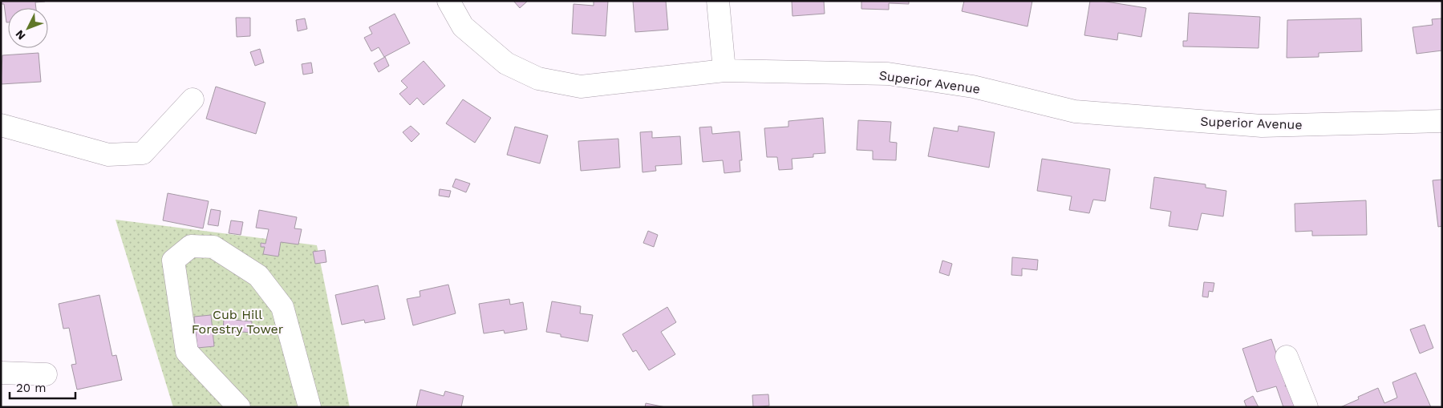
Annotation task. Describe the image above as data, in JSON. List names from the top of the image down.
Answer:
{
  "streets": {
    "street": ["Superior Avenue"]
  },
  "parks": ["Cub Hill Forestry Tower"],
  "scale_bar": "20 m",
  "north": "bottom left"
}
